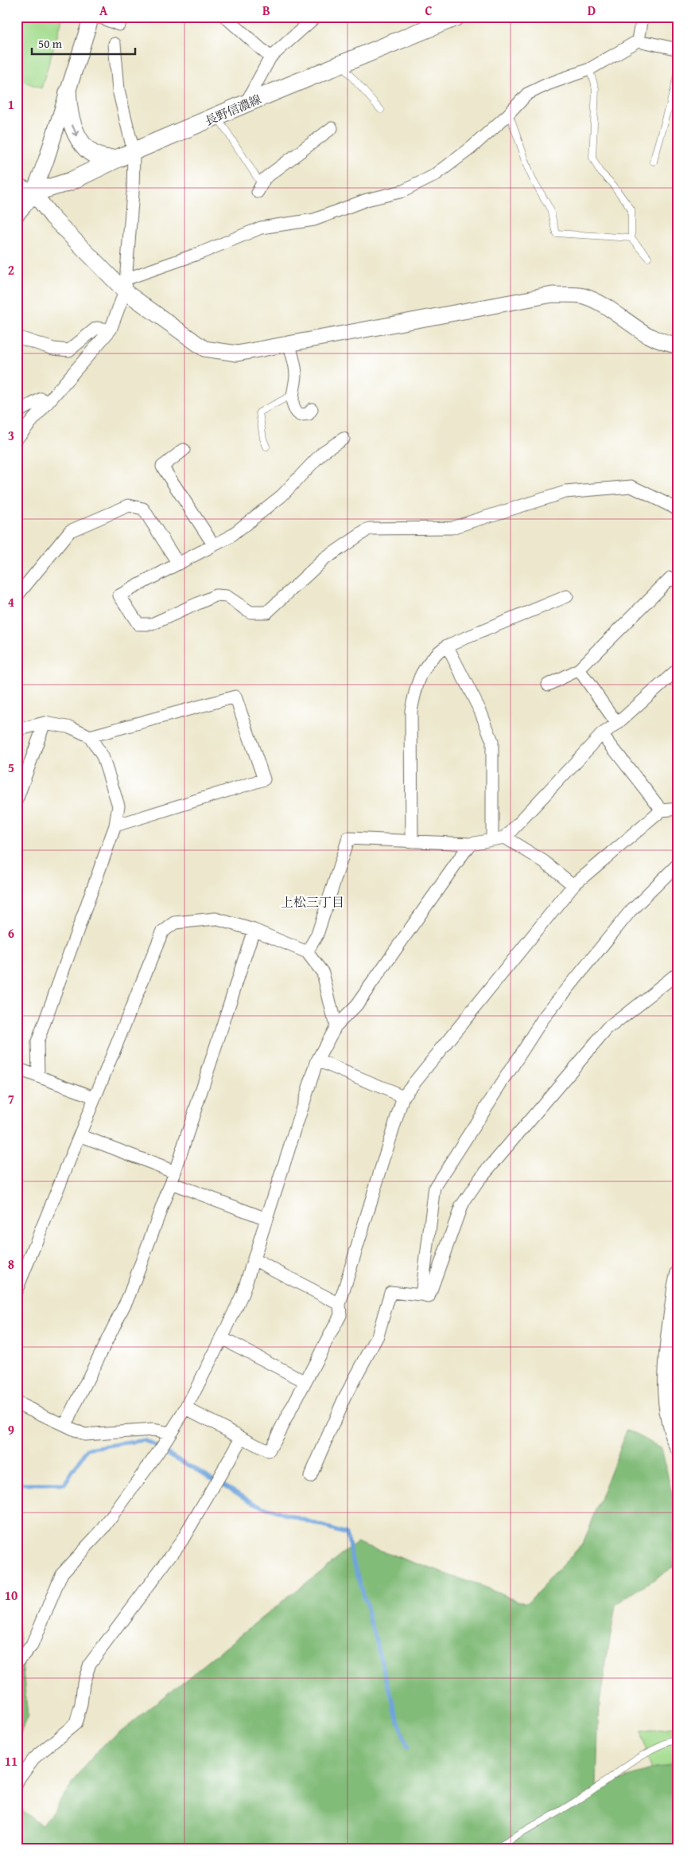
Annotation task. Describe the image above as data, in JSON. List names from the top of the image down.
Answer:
{
  "streets": {
    "main road": ["長野信濃線"]
  },
  "districts": ["上松三丁目"],
  "scale_bar": "50 m",
  "grid": {
    "columns": [
      "A",
      "B",
      "C",
      "D"
    ],
    "rows": [
      "1",
      "2",
      "3",
      "4",
      "5",
      "6",
      "7",
      "8",
      "9",
      "10",
      "11"
    ]
  }
}
